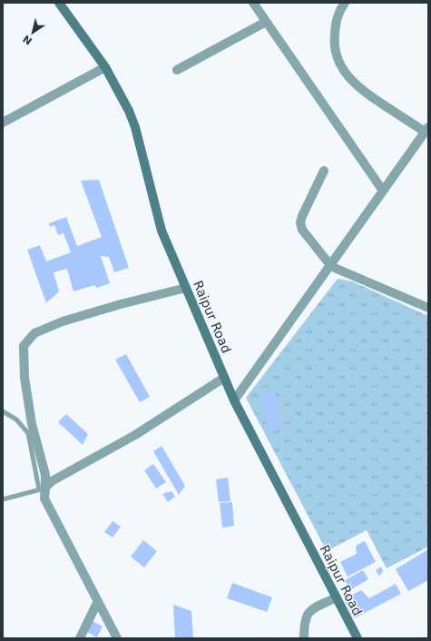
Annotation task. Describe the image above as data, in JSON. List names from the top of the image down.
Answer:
{
  "streets": {
    "main road": ["Raipur Road"]
  },
  "north": "bottom left"
}
